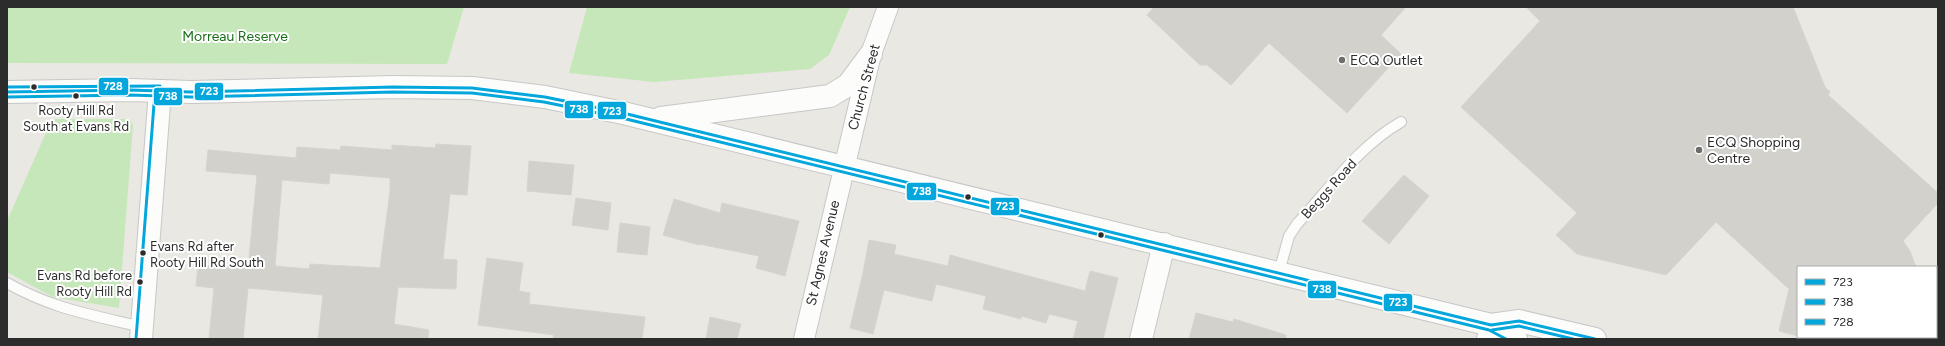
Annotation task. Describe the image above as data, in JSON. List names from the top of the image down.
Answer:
{
  "streets": {
    "street": ["Church Street", "St Agnes Avenue"],
    "lane": ["Beggs Road"]
  },
  "crossings": [
    ["Church Street", "St Agnes Avenue"]
  ],
  "parks": ["Morreau Reserve"],
  "places": [
    "ECQ Outlet",
    "Rooty Hill Rd South at Evans Rd",
    "ECQ Shopping Centre",
    "Evans Rd after Rooty Hill Rd South",
    "Evans Rd before Rooty Hill Rd"
  ],
  "lines": ["transit line 728", "transit line 723", "transit line 738"],
  "legend": ["723", "738", "728"]
}
